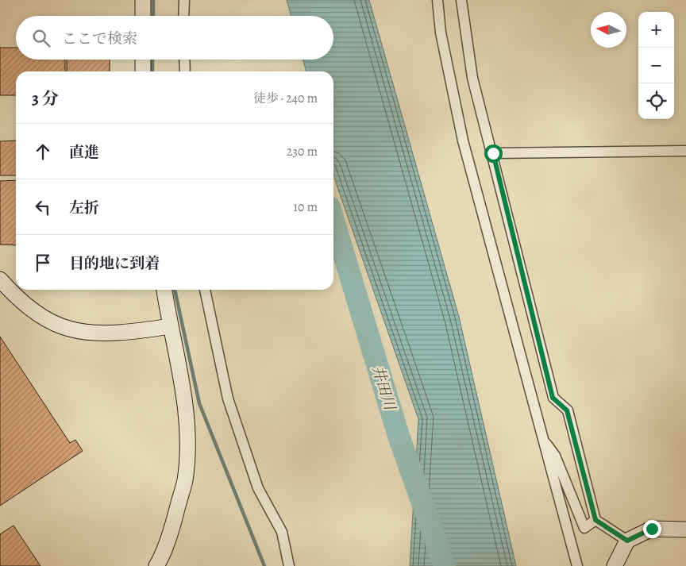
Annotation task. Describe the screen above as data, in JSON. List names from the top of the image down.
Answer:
{
  "water": ["井田川"],
  "north": "left",
  "page": {
    "map_buttons": ["+", "−"],
    "search": "ここで検索",
    "heading": ["3 分", "徒歩 · 240 m"],
    "list": [
      ["直進", "230 m"],
      ["左折", "10 m"],
      "目的地に到着"
    ]
  }
}
